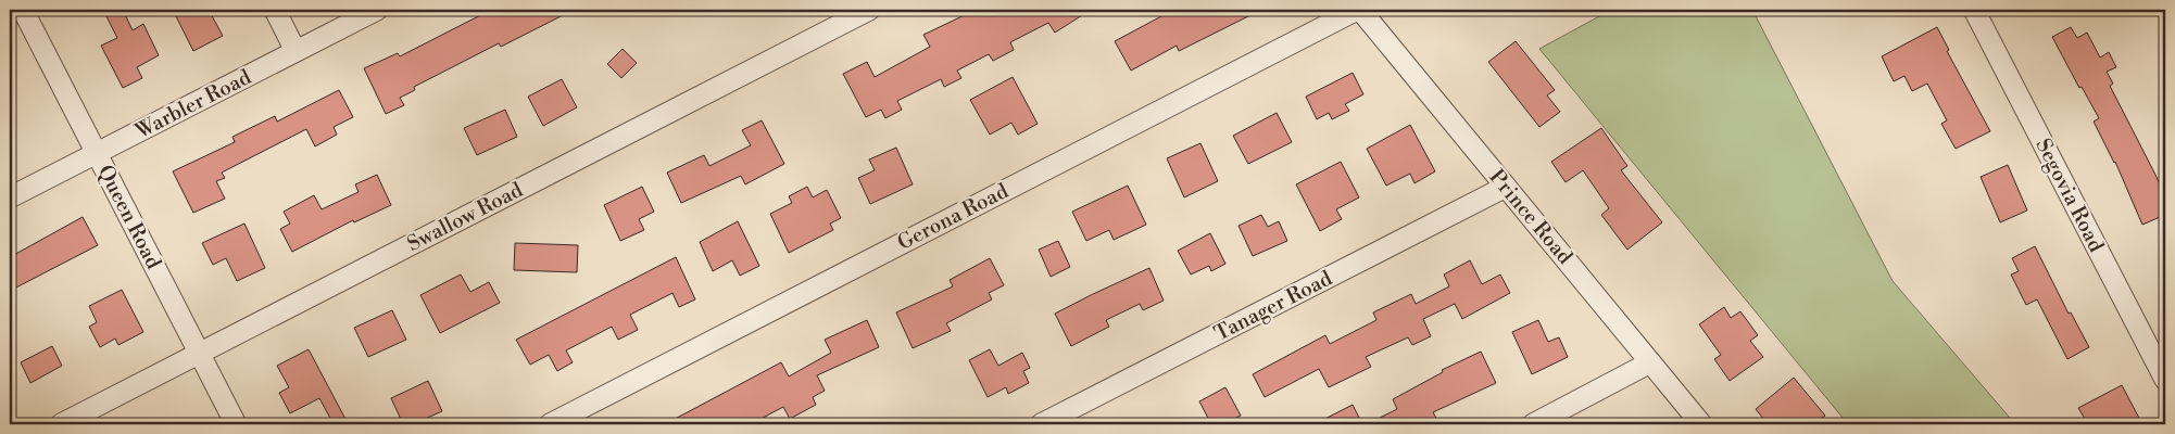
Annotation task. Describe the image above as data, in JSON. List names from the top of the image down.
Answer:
{
  "streets": {
    "street": [
      "Warbler Road",
      "Segovia Road",
      "Queen Road",
      "Swallow Road",
      "Gerona Road",
      "Prince Road",
      "Tanager Road"
    ]
  },
  "crossings": [
    ["Warbler Road", "Queen Road"],
    ["Queen Road", "Swallow Road"],
    ["Gerona Road", "Prince Road"],
    ["Prince Road", "Tanager Road"]
  ]
}
